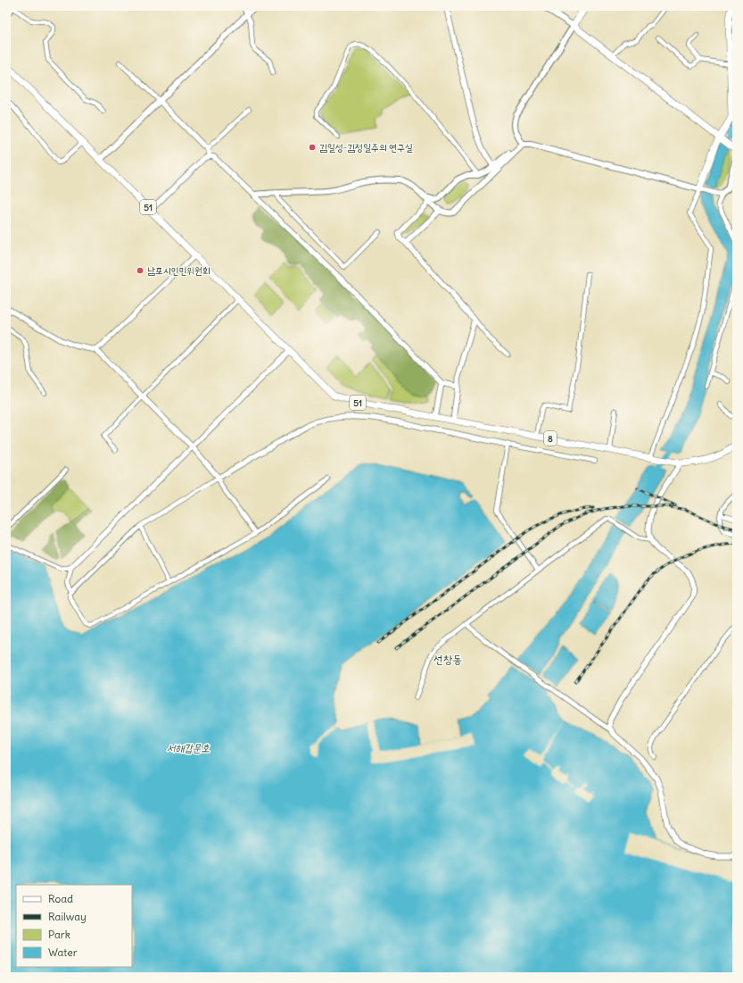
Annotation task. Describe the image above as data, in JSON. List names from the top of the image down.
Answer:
{
  "streets": {
    "main road": ["51", "8"]
  },
  "crossings": [
    ["51", "8"]
  ],
  "districts": ["선창동"],
  "water": ["서해갑문호"],
  "places": ["김일성-김정일주의 연구실", "남포시인민위원회"],
  "legend": [
    "Road",
    "Railway",
    "Park",
    "Water"
  ]
}
